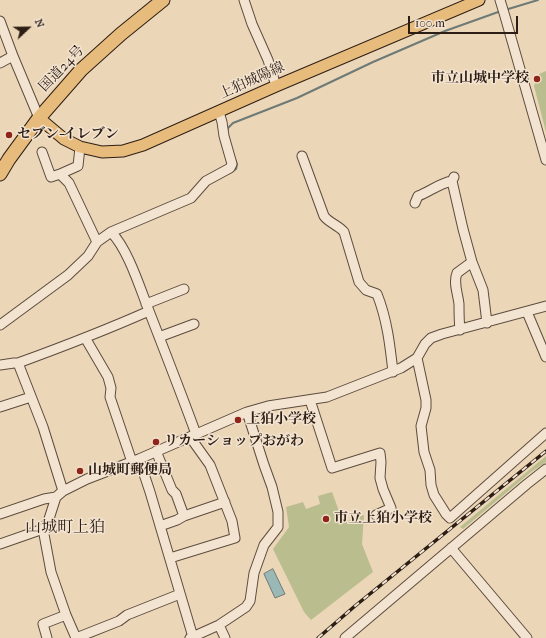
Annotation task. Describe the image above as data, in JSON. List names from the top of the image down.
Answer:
{
  "streets": {
    "highway": ["国道24号"],
    "main road": ["上狛城陽線"]
  },
  "crossings": [
    ["国道24号", "上狛城陽線"]
  ],
  "districts": ["山城町上狛"],
  "places": [
    "市立山城中学校",
    "セブン-イレブン",
    "上狛小学校",
    "リカーショップおがわ",
    "山城町郵便局",
    "市立上狛小学校"
  ],
  "scale_bar": "100 m",
  "north": "right"
}
